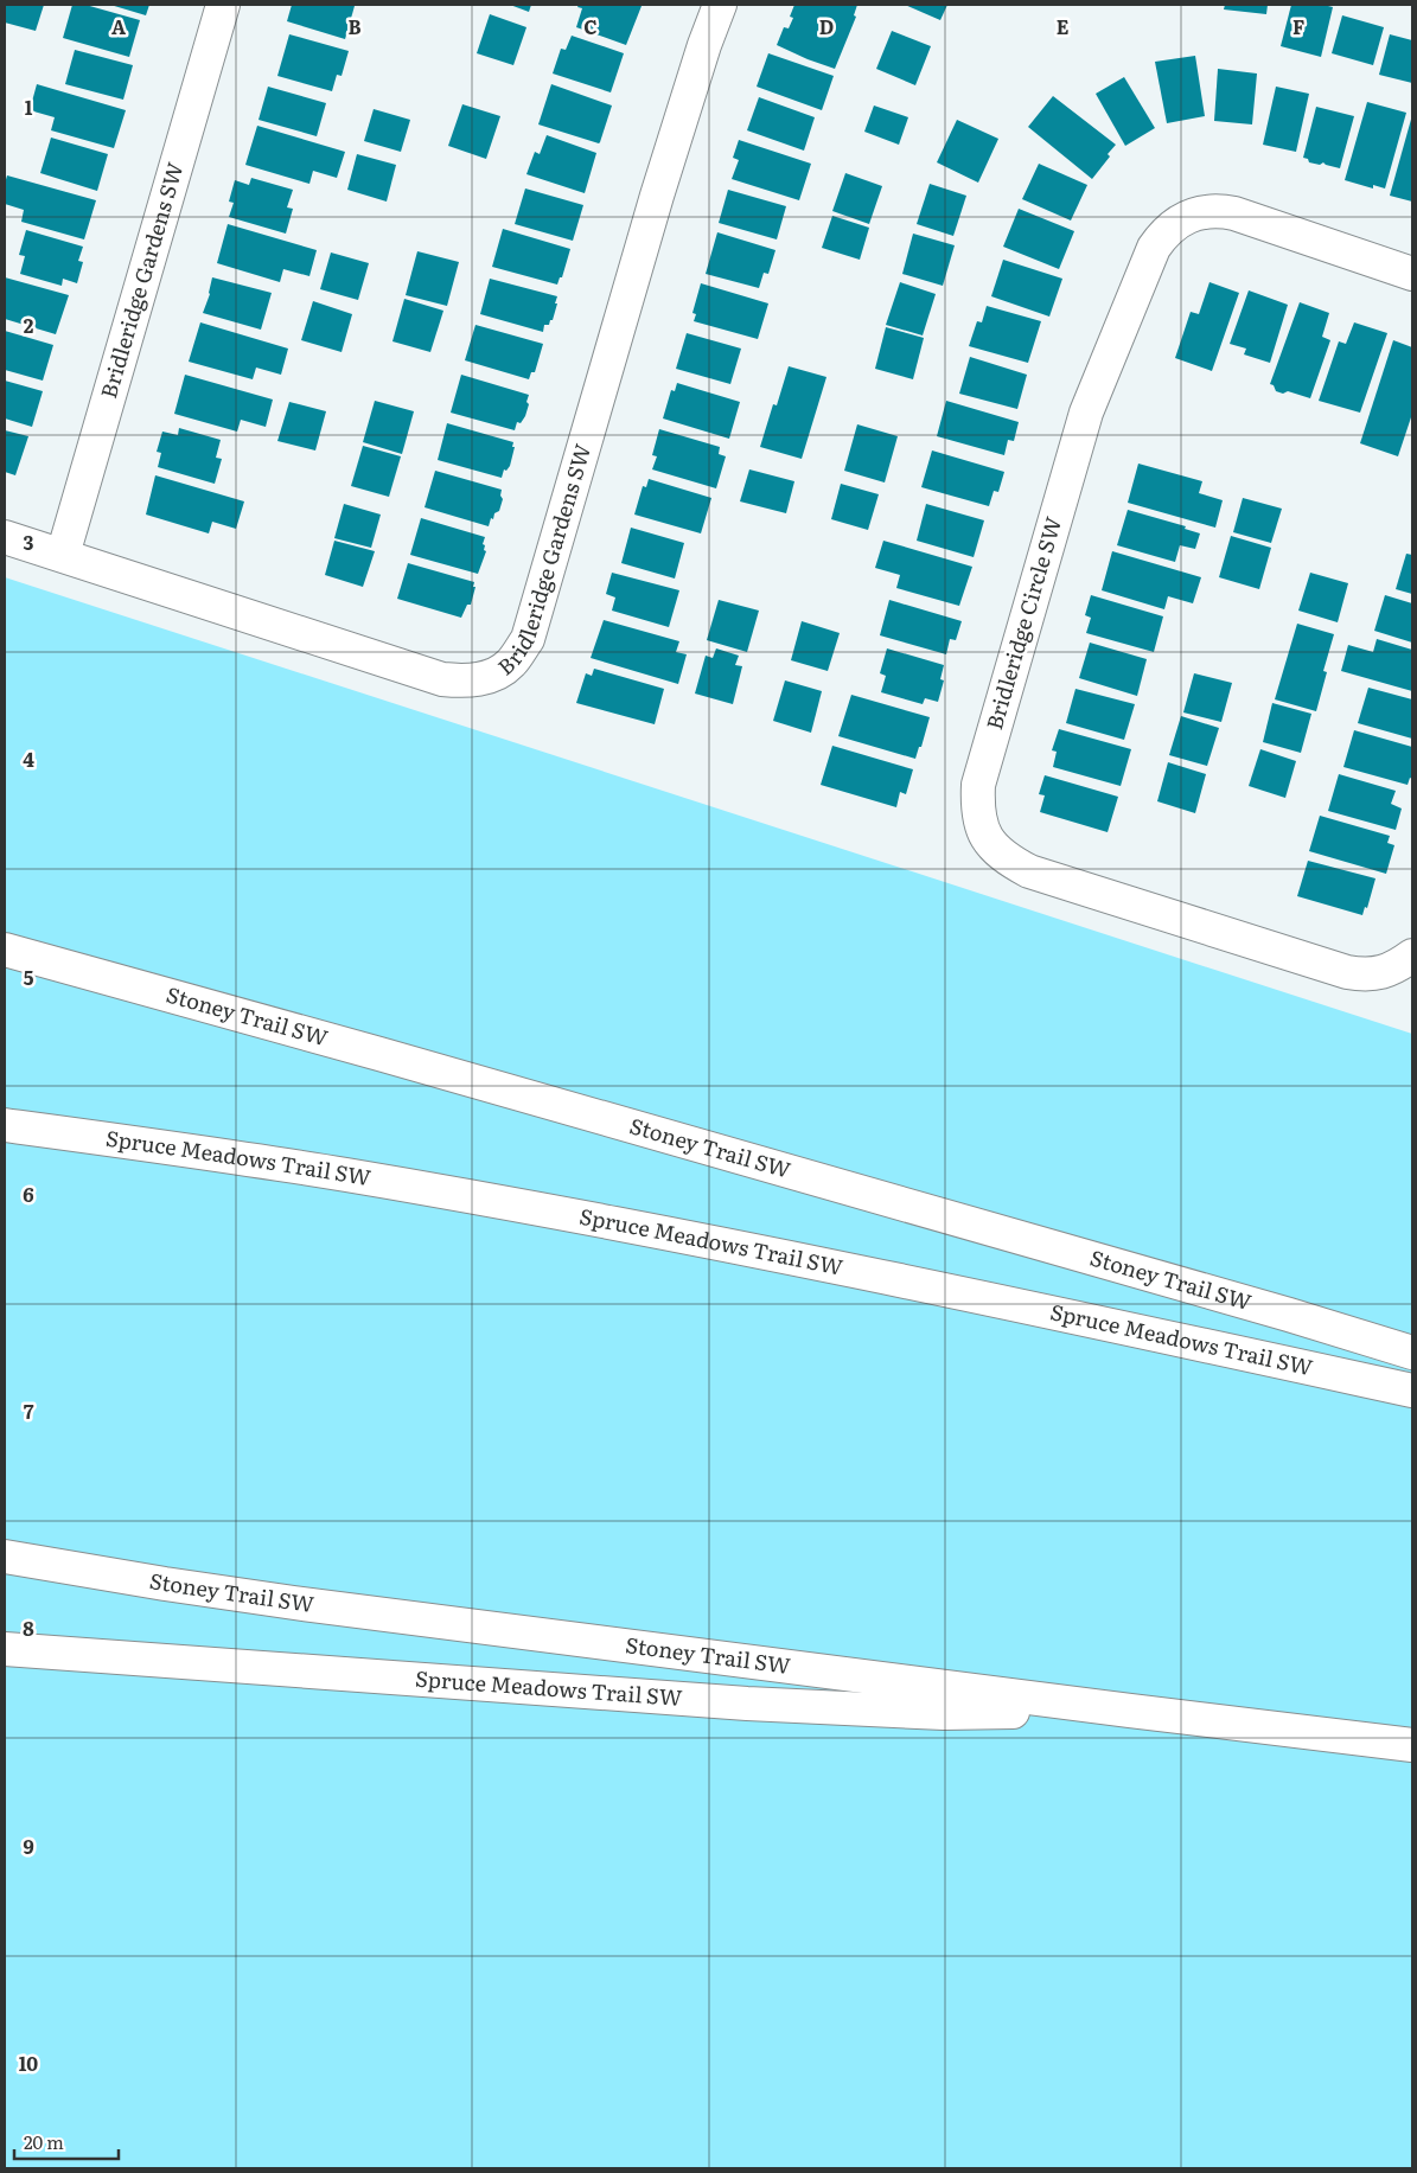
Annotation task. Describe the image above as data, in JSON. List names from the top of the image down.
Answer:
{
  "streets": {
    "main road": [
      "Bridleridge Gardens SW",
      "Bridleridge Circle SW",
      "Stoney Trail SW",
      "Spruce Meadows Trail SW"
    ]
  },
  "crossings": [
    ["Stoney Trail SW", "Spruce Meadows Trail SW"]
  ],
  "scale_bar": "20 m",
  "grid": {
    "columns": [
      "A",
      "B",
      "C",
      "D",
      "E",
      "F"
    ],
    "rows": [
      "1",
      "2",
      "3",
      "4",
      "5",
      "6",
      "7",
      "8",
      "9",
      "10"
    ]
  }
}
